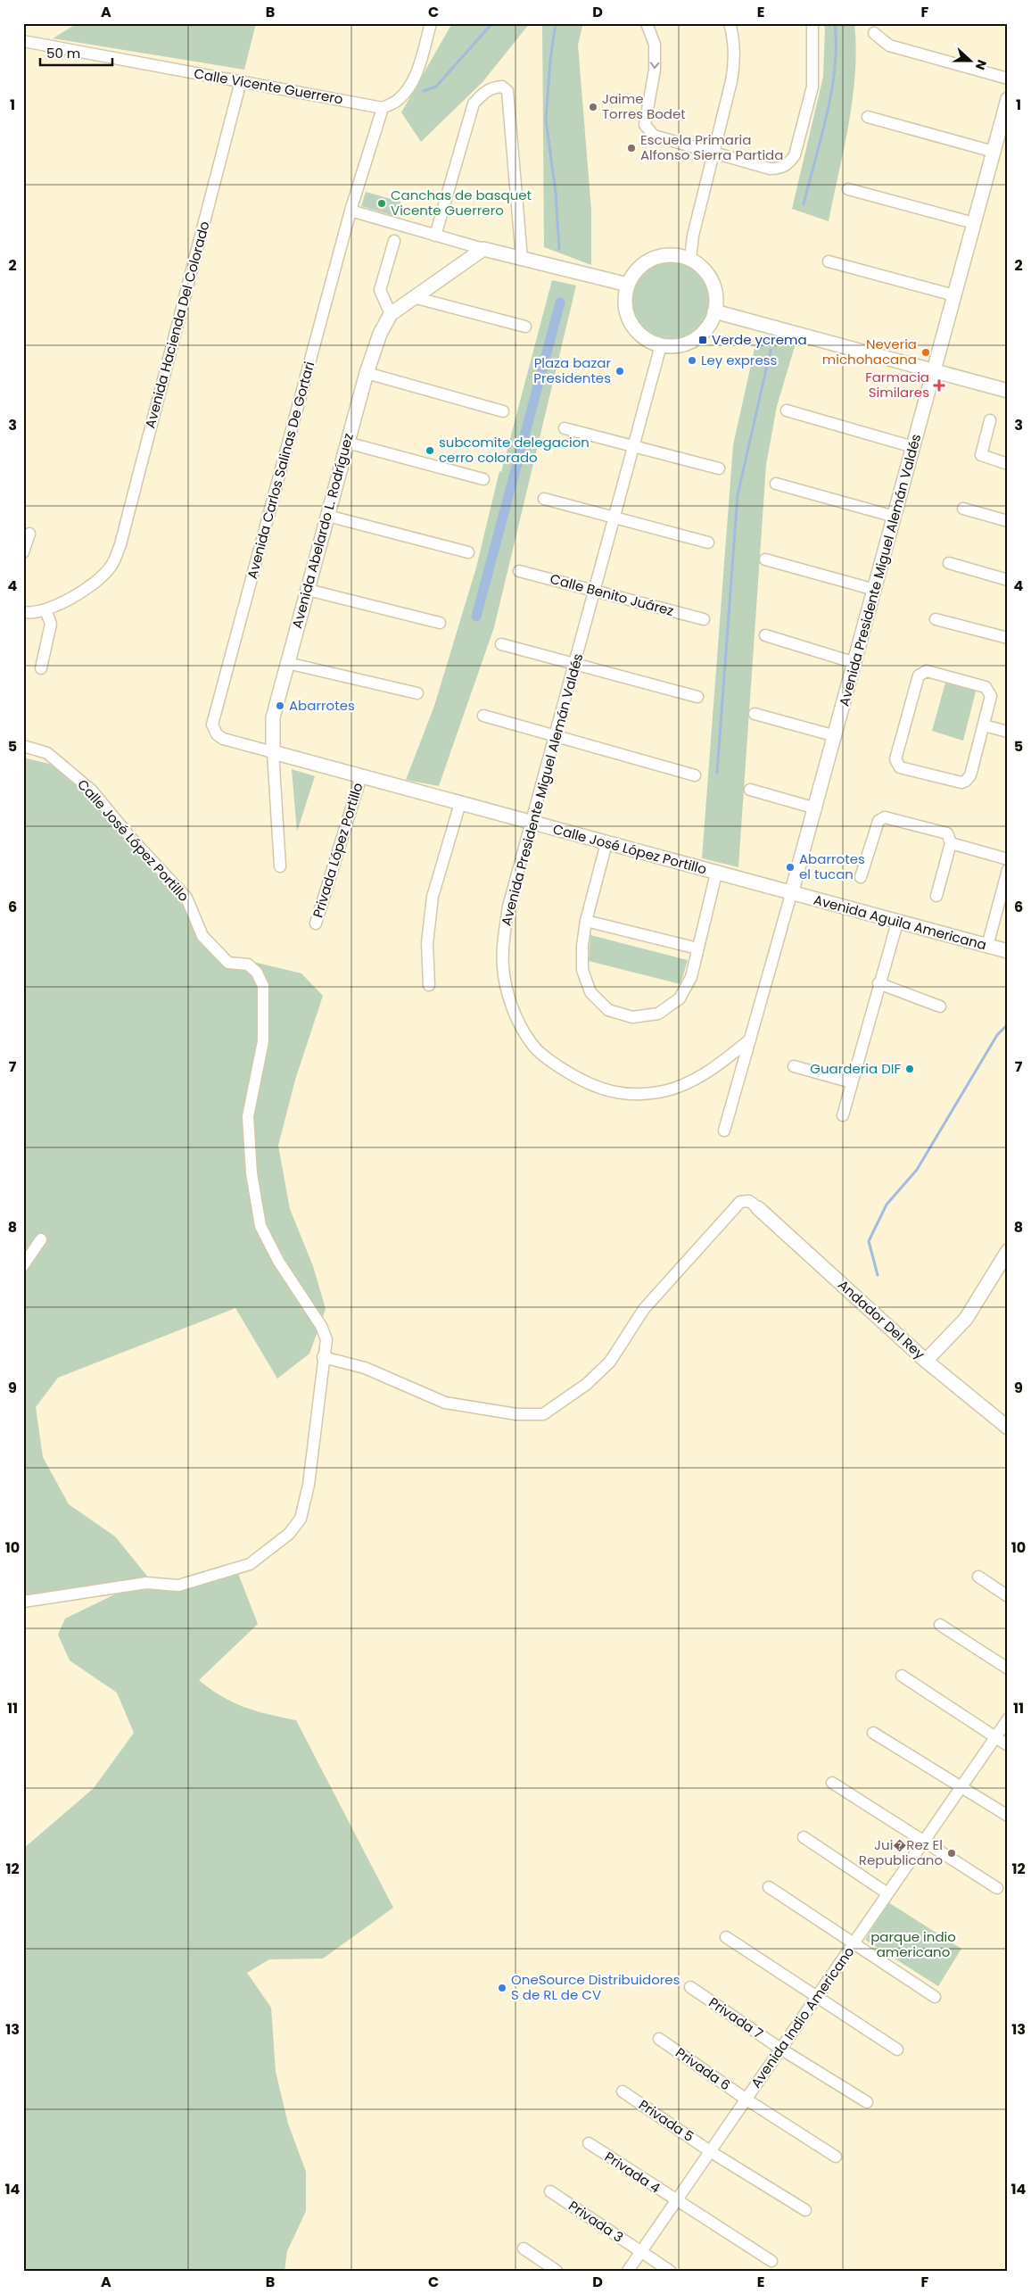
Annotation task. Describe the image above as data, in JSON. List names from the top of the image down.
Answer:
{
  "streets": {
    "street": [
      "Calle Vicente Guerrero",
      "Avenida Hacienda Del Colorado",
      "Avenida Carlos Salinas De Gortari",
      "Avenida Abelardo L. Rodríguez",
      "Avenida Presidente Miguel Alemán Valdés",
      "Calle Benito Juárez",
      "Calle José López Portillo",
      "Privada López Portillo",
      "Avenida Aguila Americana",
      "Andador Del Rey",
      "Avenida Indio Americano",
      "Privada 7",
      "Privada 6",
      "Privada 5",
      "Privada 4",
      "Privada 3"
    ]
  },
  "crossings": [
    ["Calle Vicente Guerrero", "Avenida Hacienda Del Colorado"],
    ["Calle Vicente Guerrero", "Avenida Carlos Salinas De Gortari"],
    ["Avenida Carlos Salinas De Gortari", "Calle José López Portillo"],
    ["Avenida Abelardo L. Rodríguez", "Calle José López Portillo"],
    ["Avenida Presidente Miguel Alemán Valdés", "Calle Benito Juárez"],
    ["Avenida Presidente Miguel Alemán Valdés", "Calle José López Portillo"],
    ["Avenida Presidente Miguel Alemán Valdés", "Avenida Aguila Americana"],
    ["Calle José López Portillo", "Privada López Portillo"],
    ["Calle José López Portillo", "Avenida Aguila Americana"],
    ["Avenida Indio Americano", "Privada 7"],
    ["Avenida Indio Americano", "Privada 6"],
    ["Avenida Indio Americano", "Privada 5"],
    ["Avenida Indio Americano", "Privada 4"],
    ["Avenida Indio Americano", "Privada 3"]
  ],
  "parks": ["parque indio americano"],
  "places": {
    "other": [
      "Jaime Torres Bodet",
      "Escuela Primaria Alfonso Sierra Partida",
      "Canchas de basquet Vicente Guerrero",
      "Neveria michohacana",
      "Ley express",
      "Plaza bazar Presidentes",
      "subcomite delegacion cerro colorado",
      "Abarrotes",
      "Abarrotes el tucan",
      "Guarderia DIF",
      "Jui�Rez El Republicano",
      "OneSource Distribuidores S de RL de CV"
    ],
    "transit": ["Verde ycrema"],
    "health": ["Farmacia Similares"]
  },
  "scale_bar": "50 m",
  "north": "right",
  "grid": {
    "columns": [
      "A",
      "B",
      "C",
      "D",
      "E",
      "F"
    ],
    "rows": [
      "1",
      "2",
      "3",
      "4",
      "5",
      "6",
      "7",
      "8",
      "9",
      "10",
      "11",
      "12",
      "13",
      "14"
    ]
  }
}
